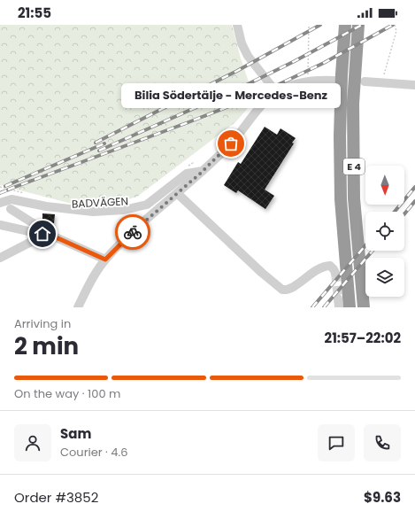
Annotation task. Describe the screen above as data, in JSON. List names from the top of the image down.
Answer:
{
  "streets": {
    "highway": ["E 4"]
  },
  "places": ["Bilia Södertälje - Mercedes-Benz"],
  "north": "bottom",
  "page": {
    "status": "21:55",
    "bubble": "Bilia Södertälje - Mercedes-Benz",
    "heading": ["2 min", "Arriving in", "21:57–22:02"],
    "panel": [
      "Sam",
      "Courier · 4.6",
      "Order #3852",
      "$9.63"
    ],
    "bar": "On the way · 100 m"
  }
}
